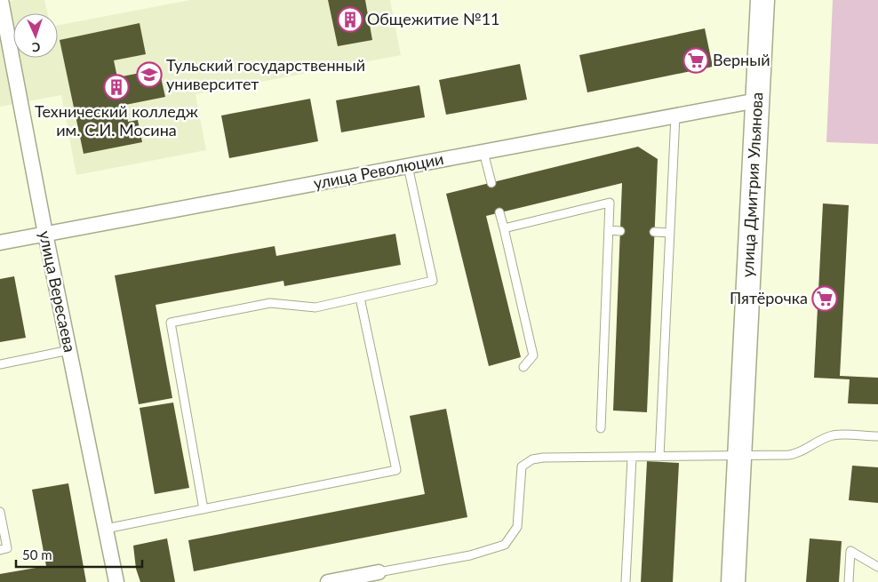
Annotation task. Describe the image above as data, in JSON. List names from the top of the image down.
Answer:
{
  "streets": {
    "main road": ["улица Дмитрия Ульянова"],
    "street": ["улица Революции", "улица Вересаева"]
  },
  "crossings": [
    ["улица Революции", "улица Дмитрия Ульянова"],
    ["улица Революции", "улица Вересаева"]
  ],
  "places": {
    "building": ["Общежитие №11", "Технический колледж им. С.И. Мосина"],
    "supermarket": ["Верный", "Пятёрочка"],
    "school or university": ["Тульский государственный университет"]
  },
  "scale_bar": "50 m",
  "north": "bottom"
}
